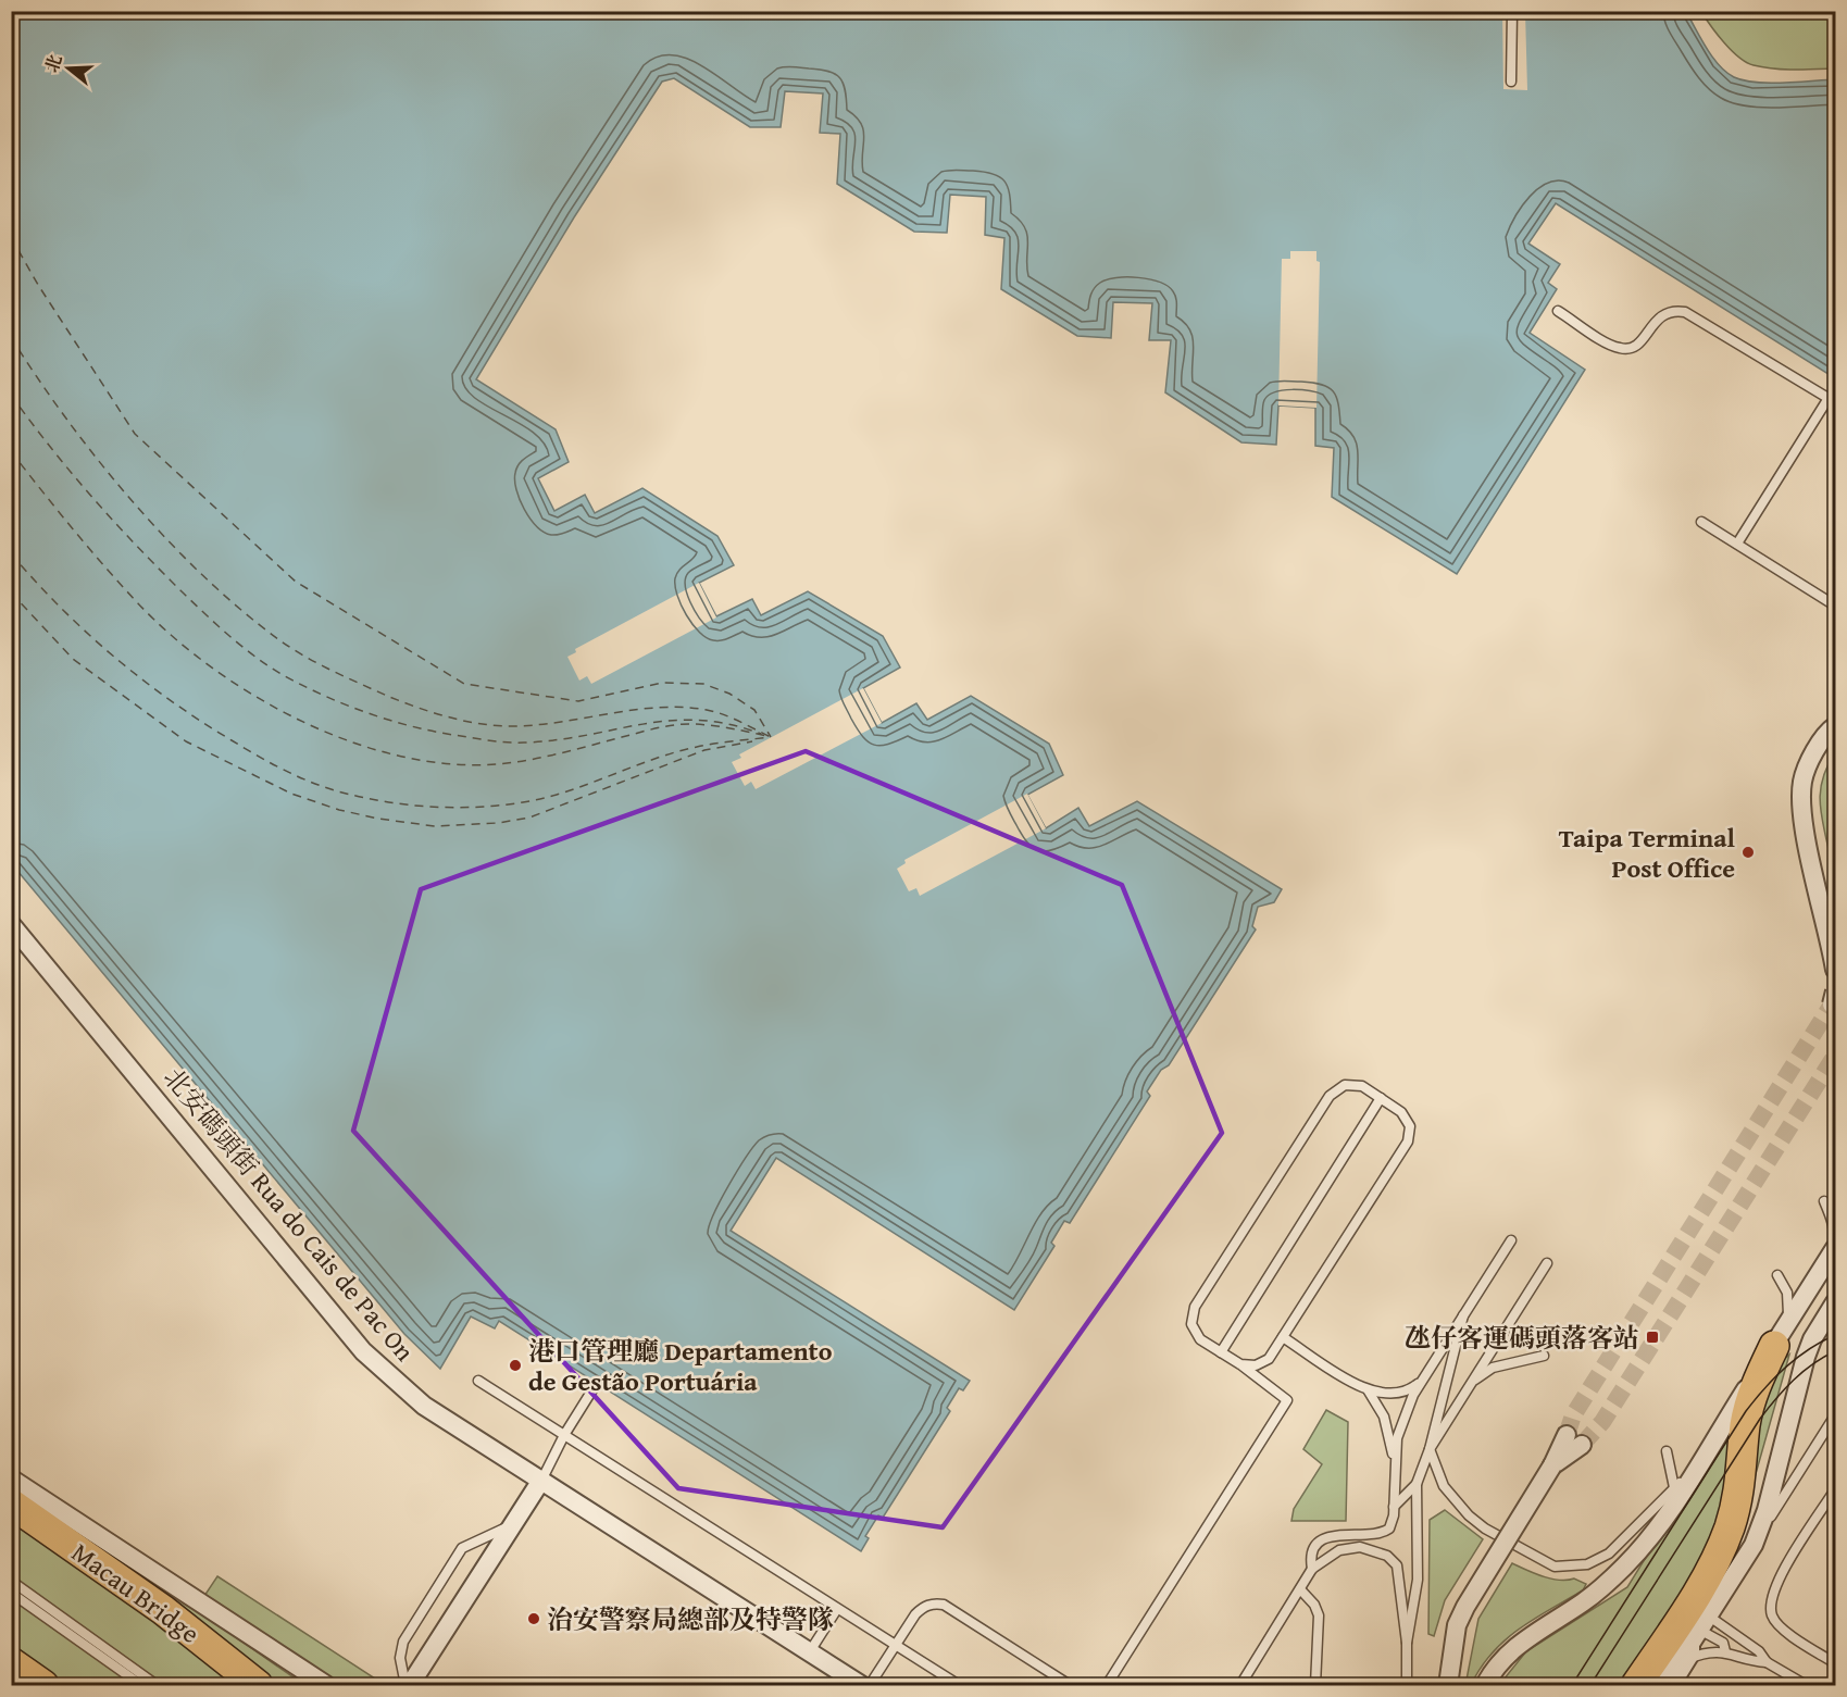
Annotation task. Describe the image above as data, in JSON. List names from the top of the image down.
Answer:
{
  "streets": {
    "main road": ["Macau Bridge"],
    "street": ["北安碼頭街 Rua do Cais de Pac On"]
  },
  "places": {
    "other": ["Taipa Terminal Post Office", "港口管理廳 Departamento de Gestão Portuária", "治安警察局總部及特警隊"],
    "transit": ["氹仔客運碼頭落客站"]
  },
  "north": "left"
}
